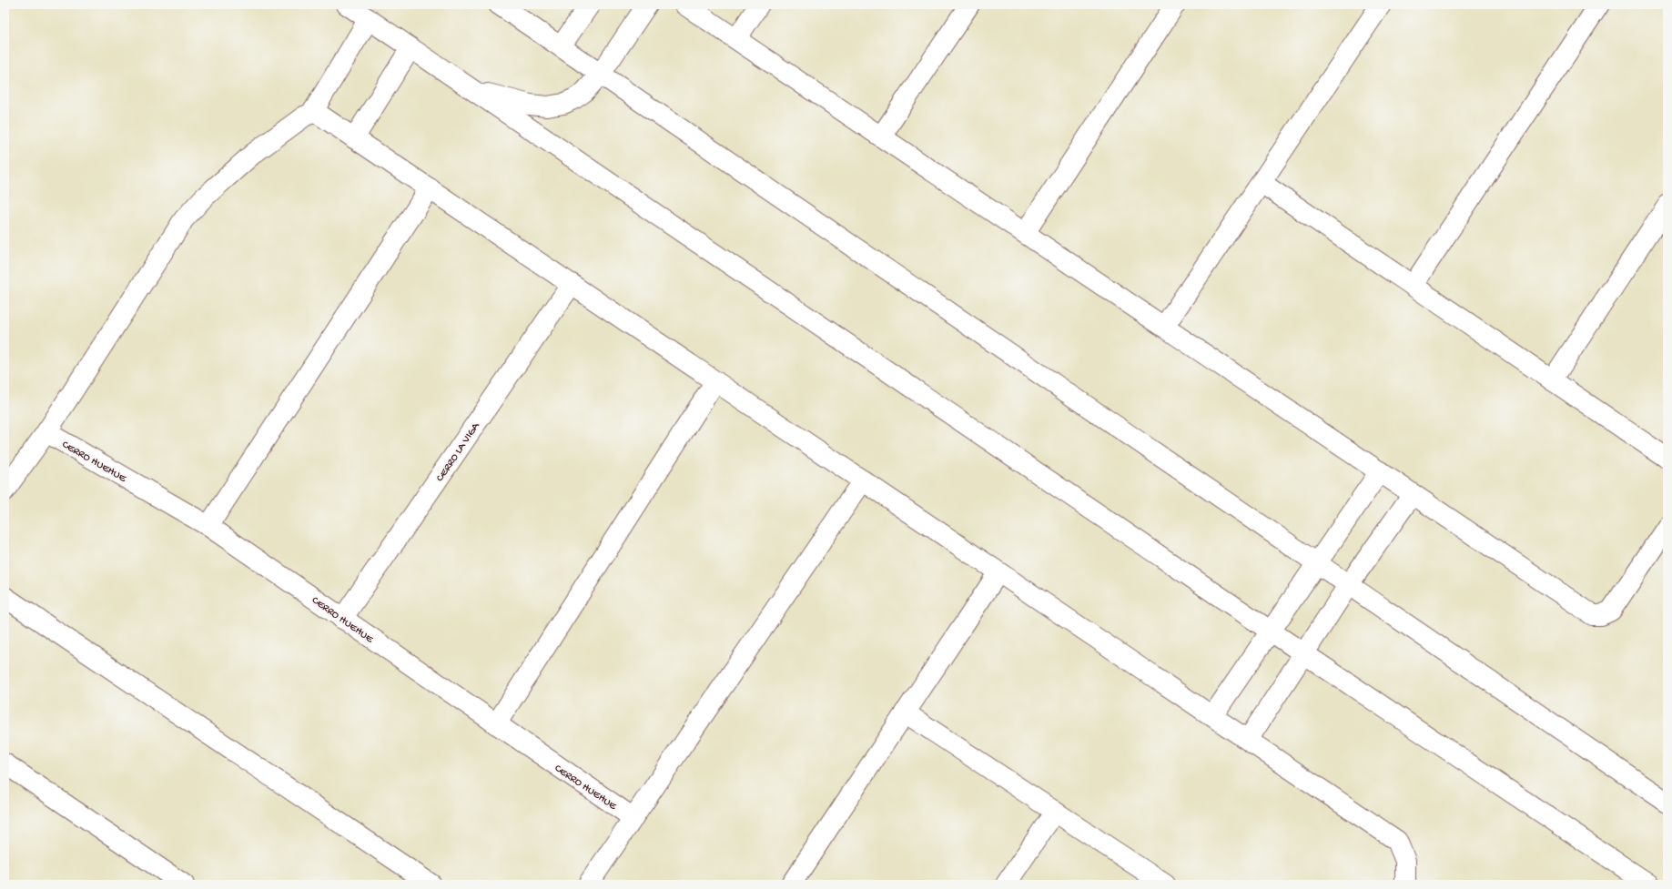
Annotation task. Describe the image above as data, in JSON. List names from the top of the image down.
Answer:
{
  "streets": {
    "street": ["CERRO LA VIGA", "CERRO HUEHUE"]
  },
  "crossings": [
    ["CERRO LA VIGA", "CERRO HUEHUE"]
  ]
}
